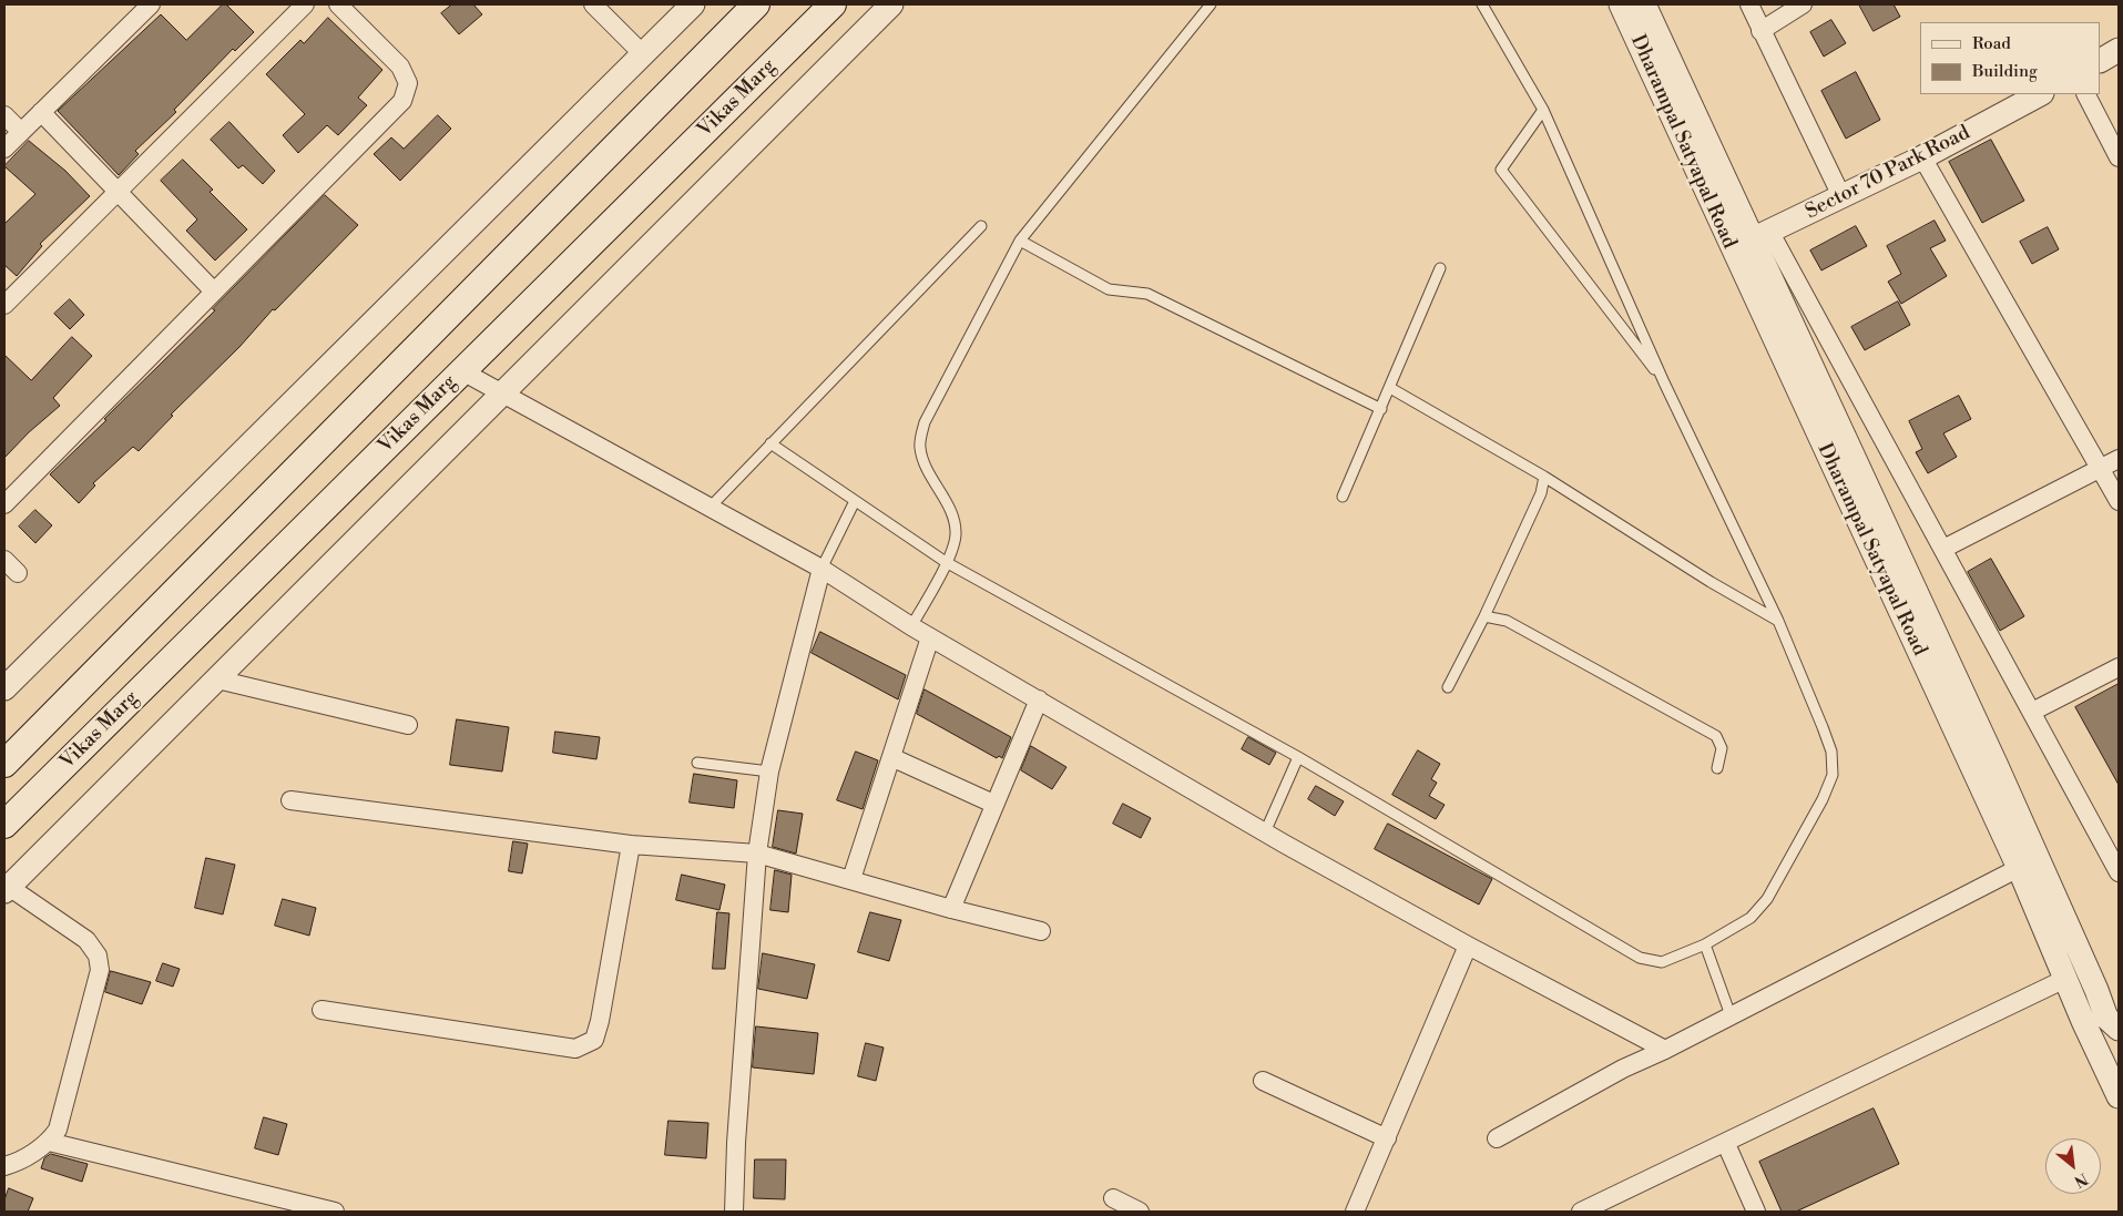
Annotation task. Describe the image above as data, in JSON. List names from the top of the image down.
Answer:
{
  "streets": {
    "main road": ["Vikas Marg"],
    "street": ["Dharampal Satyapal Road", "Sector 70 Park Road"]
  },
  "crossings": [
    ["Dharampal Satyapal Road", "Sector 70 Park Road"]
  ],
  "legend": ["Road", "Building"],
  "north": "bottom right"
}
